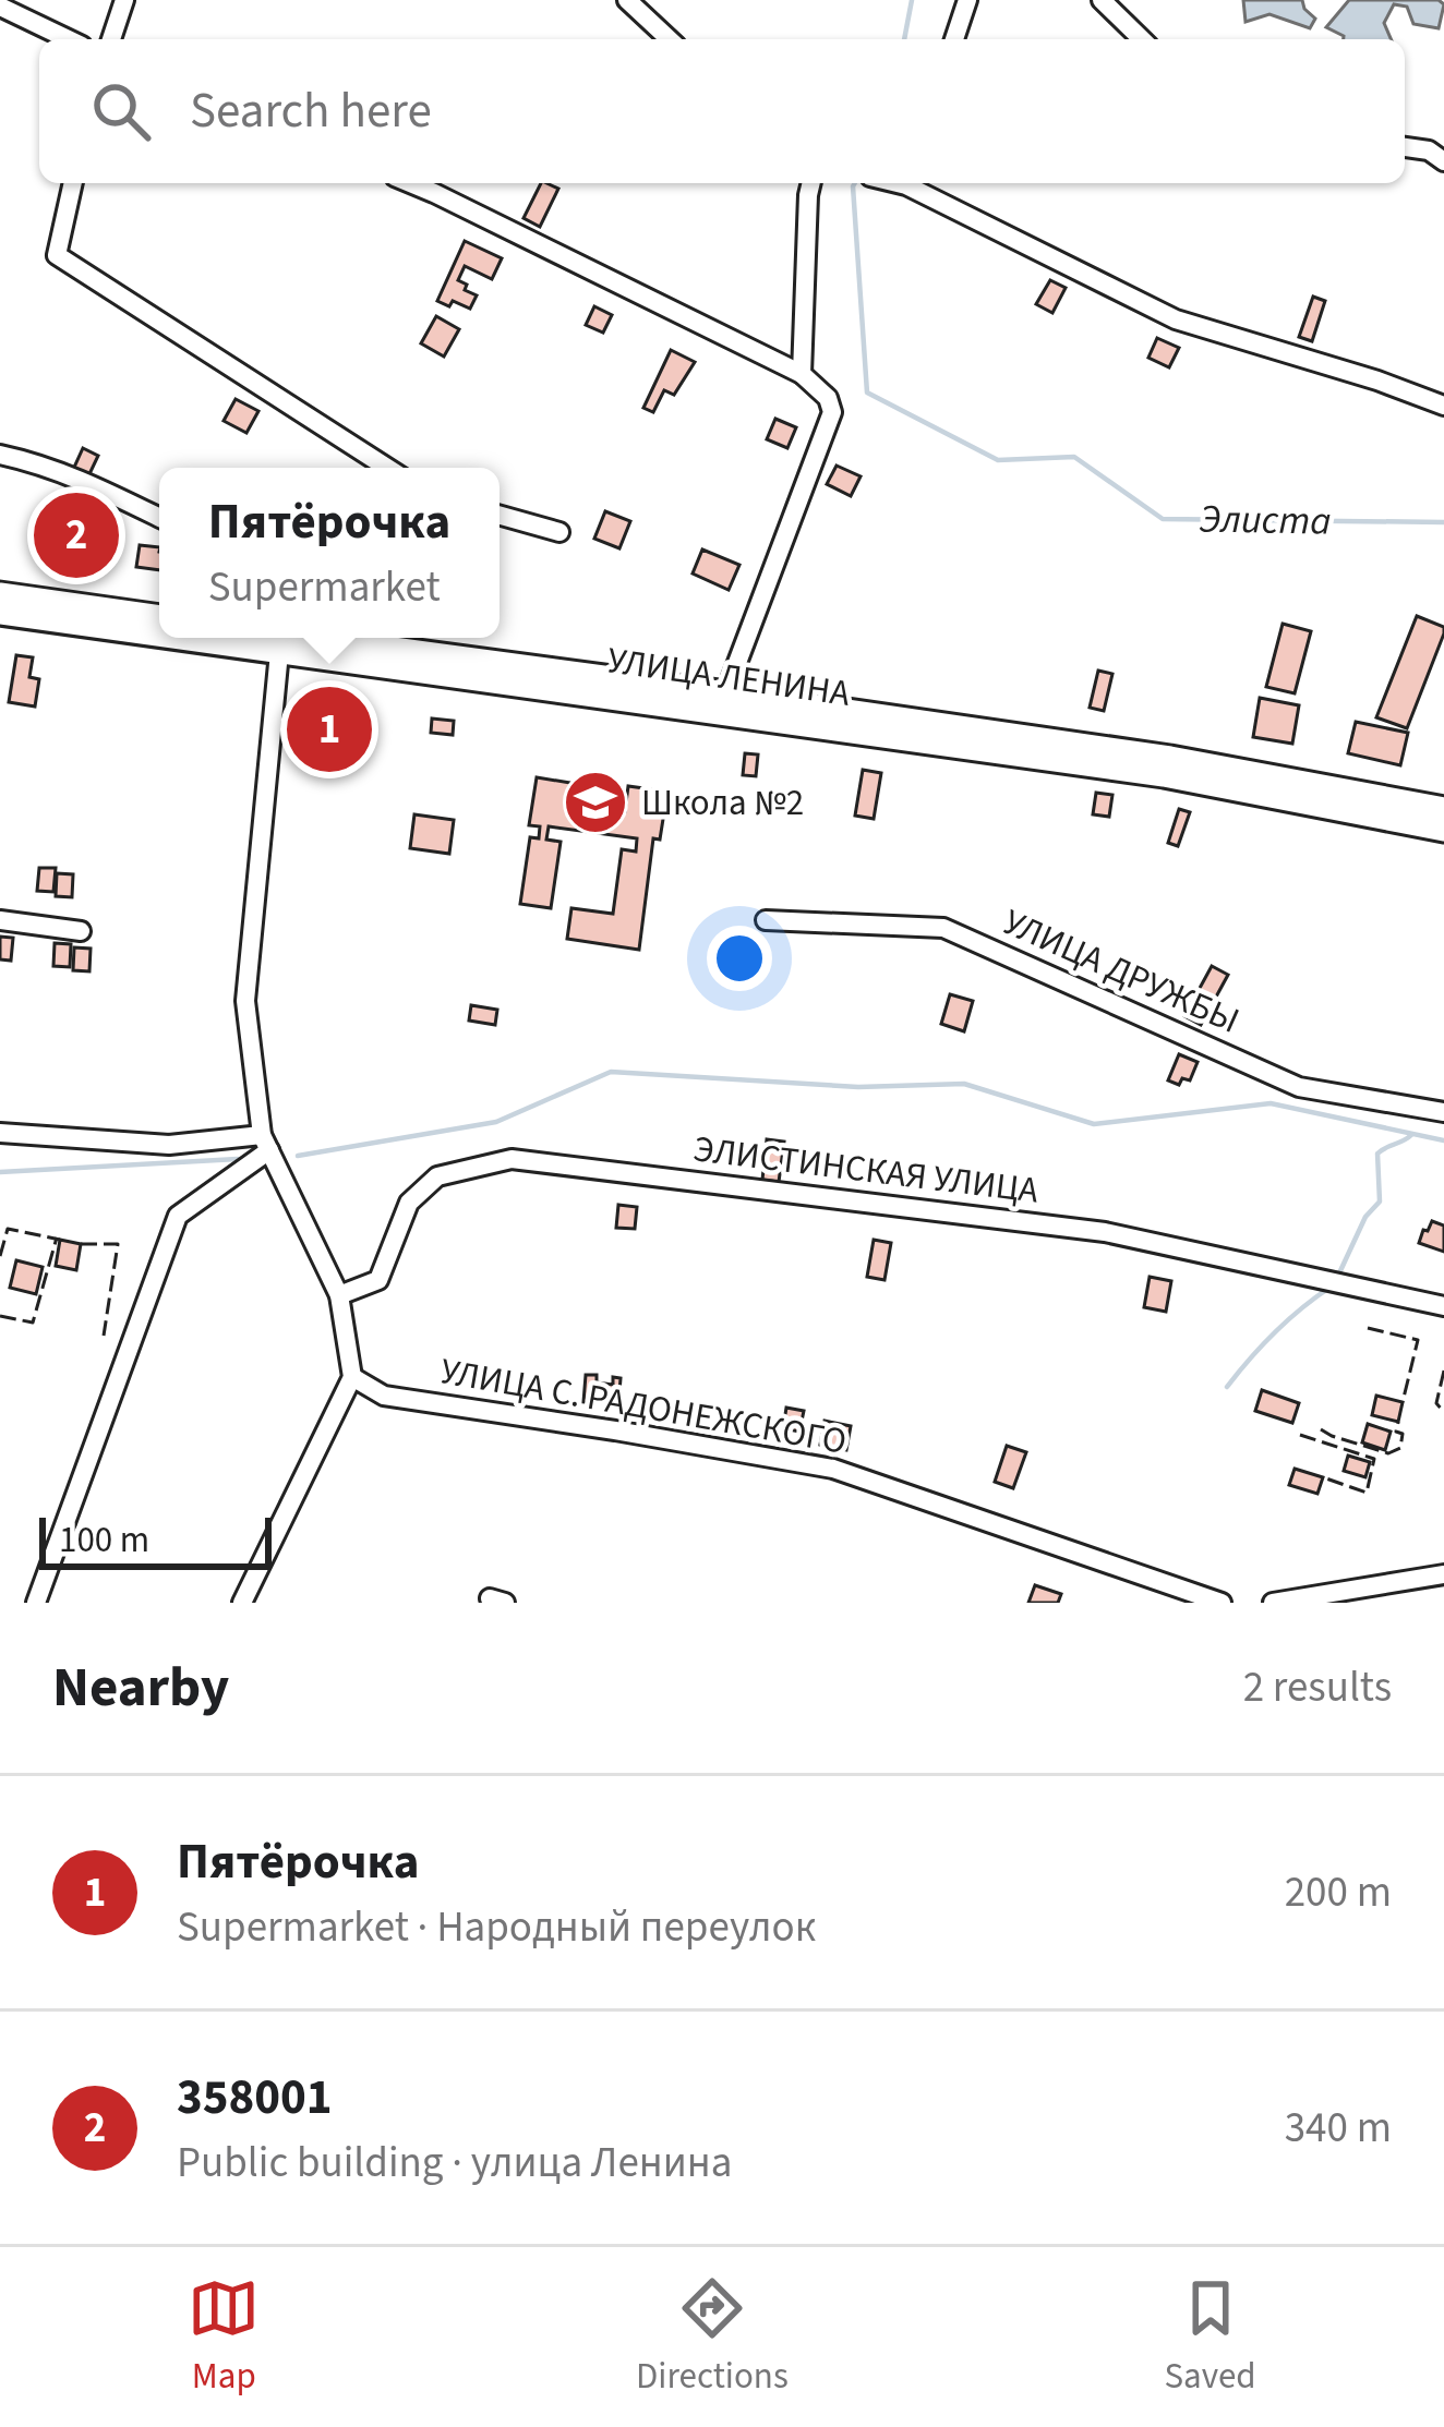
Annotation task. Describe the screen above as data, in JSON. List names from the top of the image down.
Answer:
{
  "streets": {
    "main road": ["УЛИЦА ЛЕНИНА"],
    "street": ["УЛИЦА ДРУЖБЫ", "ЭЛИСТИНСКАЯ УЛИЦА", "УЛИЦА С. РАДОНЕЖСКОГО"]
  },
  "water": ["Элиста"],
  "places": {
    "school or university": ["Школа №2"]
  },
  "scale_bar": "100 m",
  "page": {
    "search": "Search here",
    "popup": ["Пятёрочка", "Supermarket"],
    "pins": ["2", "1"],
    "scale": "100 m",
    "heading": ["Nearby", "2 results"],
    "list": [
      {
        "mark": "1",
        "name": "Пятёрочка",
        "note": "Supermarket · Народный переулок",
        "value": "200 m"
      },
      {
        "mark": "2",
        "name": "358001",
        "note": "Public building · улица Ленина",
        "value": "340 m"
      }
    ],
    "nav": ["Map", "Directions", "Saved"]
  }
}
